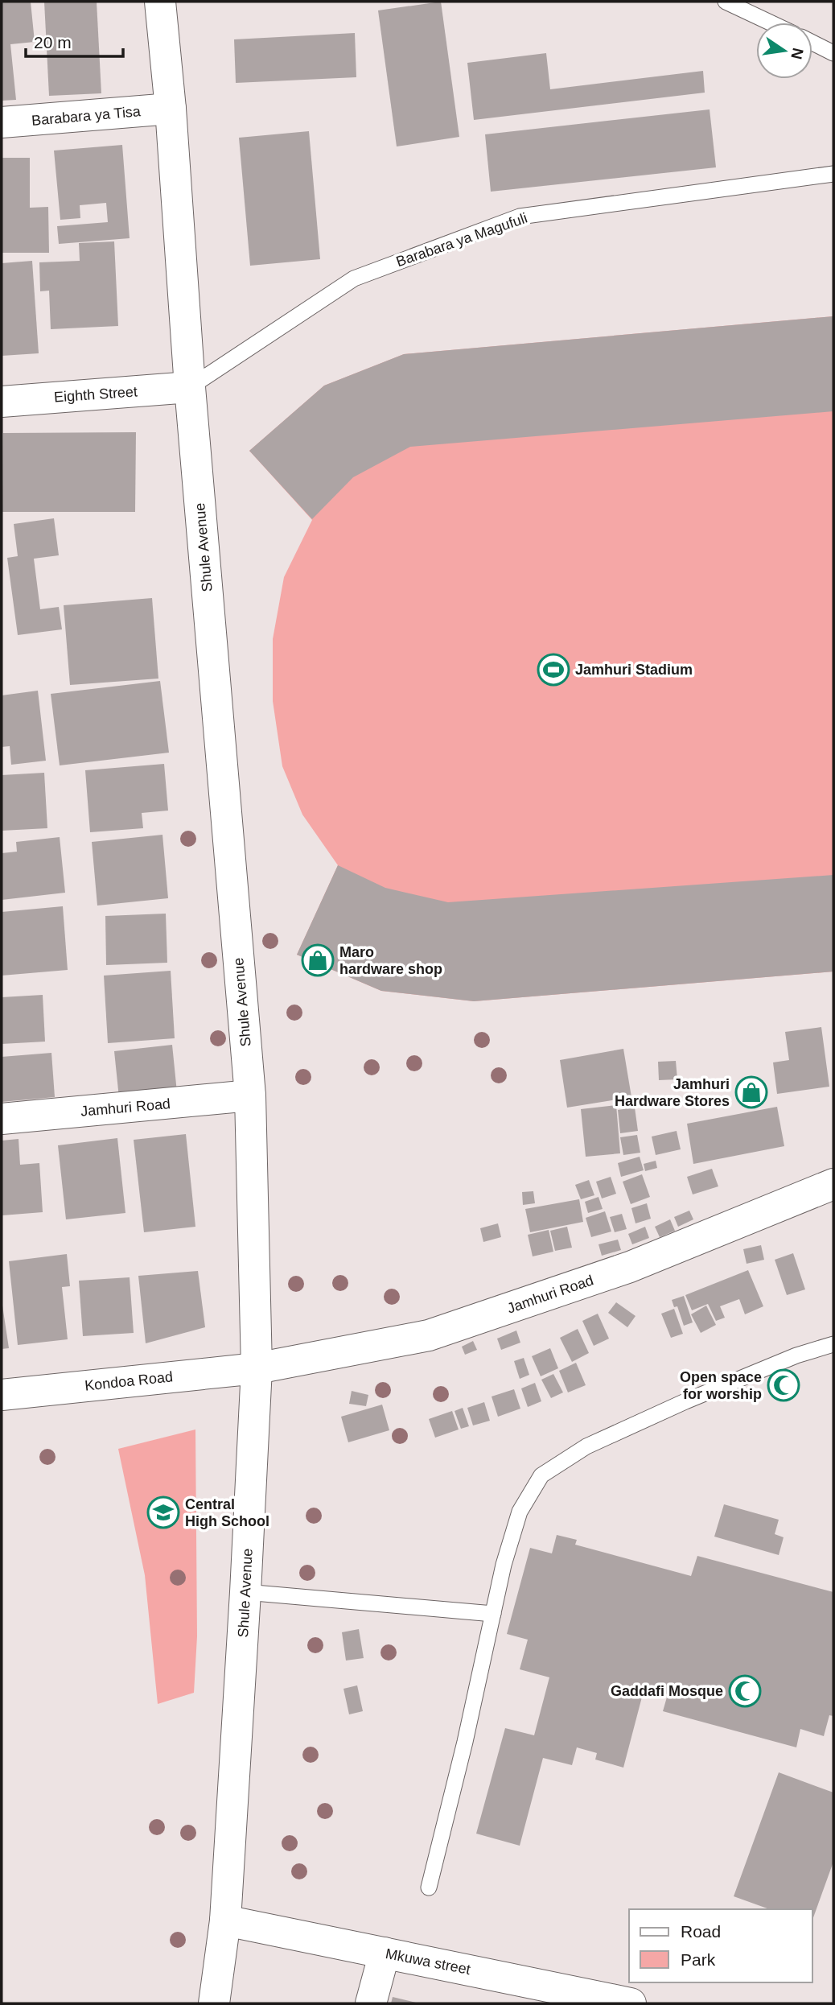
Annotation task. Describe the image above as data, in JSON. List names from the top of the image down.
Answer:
{
  "streets": {
    "main road": [
      "Barabara ya Tisa",
      "Eighth Street",
      "Shule Avenue",
      "Jamhuri Road",
      "Kondoa Road",
      "Mkuwa street"
    ],
    "lane": ["Barabara ya Magufuli"]
  },
  "crossings": [
    ["Barabara ya Tisa", "Shule Avenue"],
    ["Barabara ya Magufuli", "Eighth Street"],
    ["Barabara ya Magufuli", "Shule Avenue"],
    ["Eighth Street", "Shule Avenue"],
    ["Shule Avenue", "Jamhuri Road"],
    ["Shule Avenue", "Kondoa Road"],
    ["Shule Avenue", "Mkuwa street"],
    ["Jamhuri Road", "Kondoa Road"]
  ],
  "places": {
    "sports": ["Jamhuri Stadium"],
    "shop": ["Maro hardware shop", "Jamhuri Hardware Stores"],
    "mosque": ["Open space for worship", "Gaddafi Mosque"],
    "school or university": ["Central High School"]
  },
  "legend": ["Road", "Park"],
  "scale_bar": "20 m",
  "north": "right"
}
